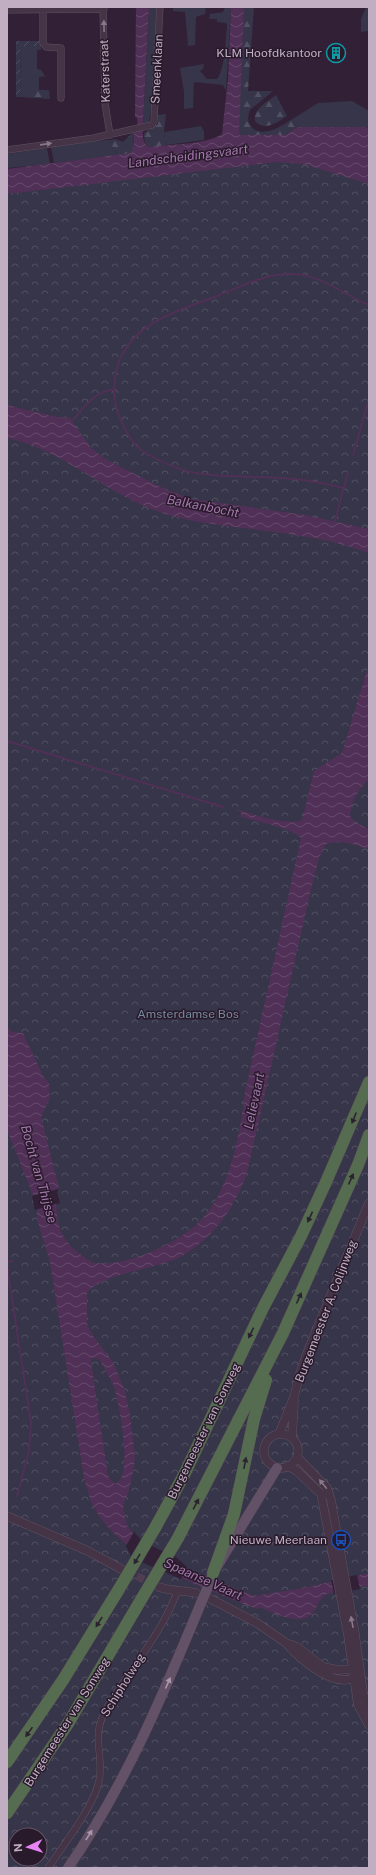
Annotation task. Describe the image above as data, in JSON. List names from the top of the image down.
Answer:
{
  "streets": {
    "highway": ["Burgemeester van Sonweg"],
    "street": [
      "Smeenklaan",
      "Katerstraat",
      "Burgemeester A. Colijnweg",
      "Schipholweg"
    ]
  },
  "crossings": [
    ["Smeenklaan", "Katerstraat"]
  ],
  "one_way": ["Katerstraat"],
  "water": [
    "Landscheidingsvaart",
    "Balkanbocht",
    "Lelievaart",
    "Bocht van Thijsse",
    "Spaanse Vaart"
  ],
  "parks": ["Amsterdamse Bos"],
  "places": {
    "building": ["KLM Hoofdkantoor"],
    "bus stop": ["Nieuwe Meerlaan"]
  },
  "north": "left"
}
